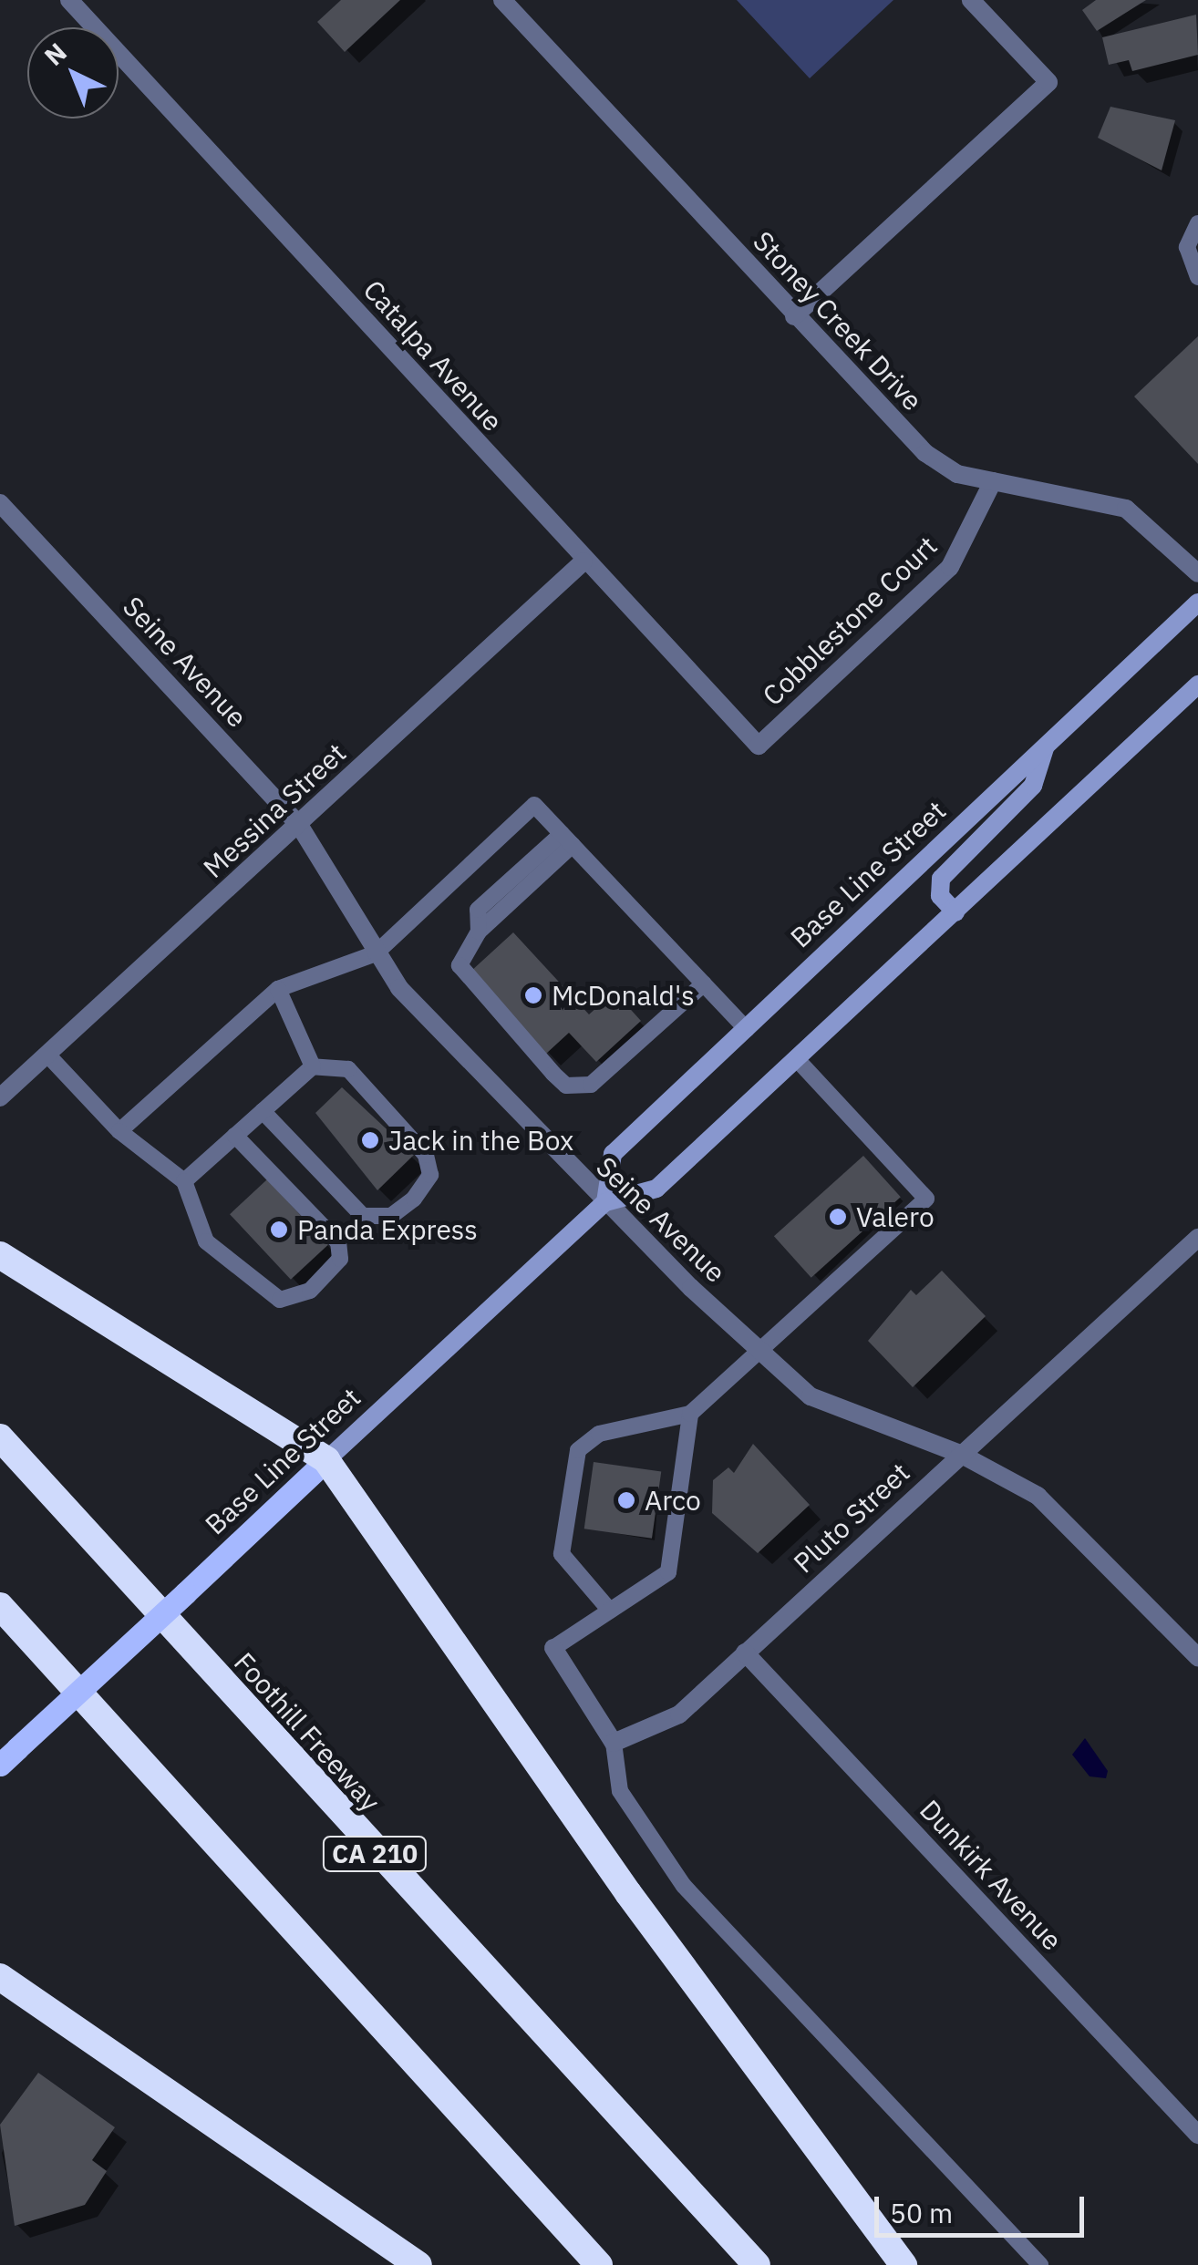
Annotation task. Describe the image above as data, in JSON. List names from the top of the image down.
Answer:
{
  "streets": {
    "highway": ["Foothill Freeway", "CA 210"],
    "main road": ["Base Line Street"],
    "street": [
      "Stoney Creek Drive",
      "Catalpa Avenue",
      "Cobblestone Court",
      "Seine Avenue",
      "Messina Street",
      "Pluto Street",
      "Dunkirk Avenue"
    ]
  },
  "crossings": [
    ["Stoney Creek Drive", "Cobblestone Court"],
    ["Catalpa Avenue", "Cobblestone Court"],
    ["Catalpa Avenue", "Messina Street"],
    ["Seine Avenue", "Messina Street"],
    ["Seine Avenue", "Base Line Street"],
    ["Seine Avenue", "Pluto Street"],
    ["Pluto Street", "Dunkirk Avenue"]
  ],
  "places": [
    "McDonald's",
    "Jack in the Box",
    "Valero",
    "Panda Express",
    "Arco"
  ],
  "scale_bar": "50 m",
  "north": "top left"
}
